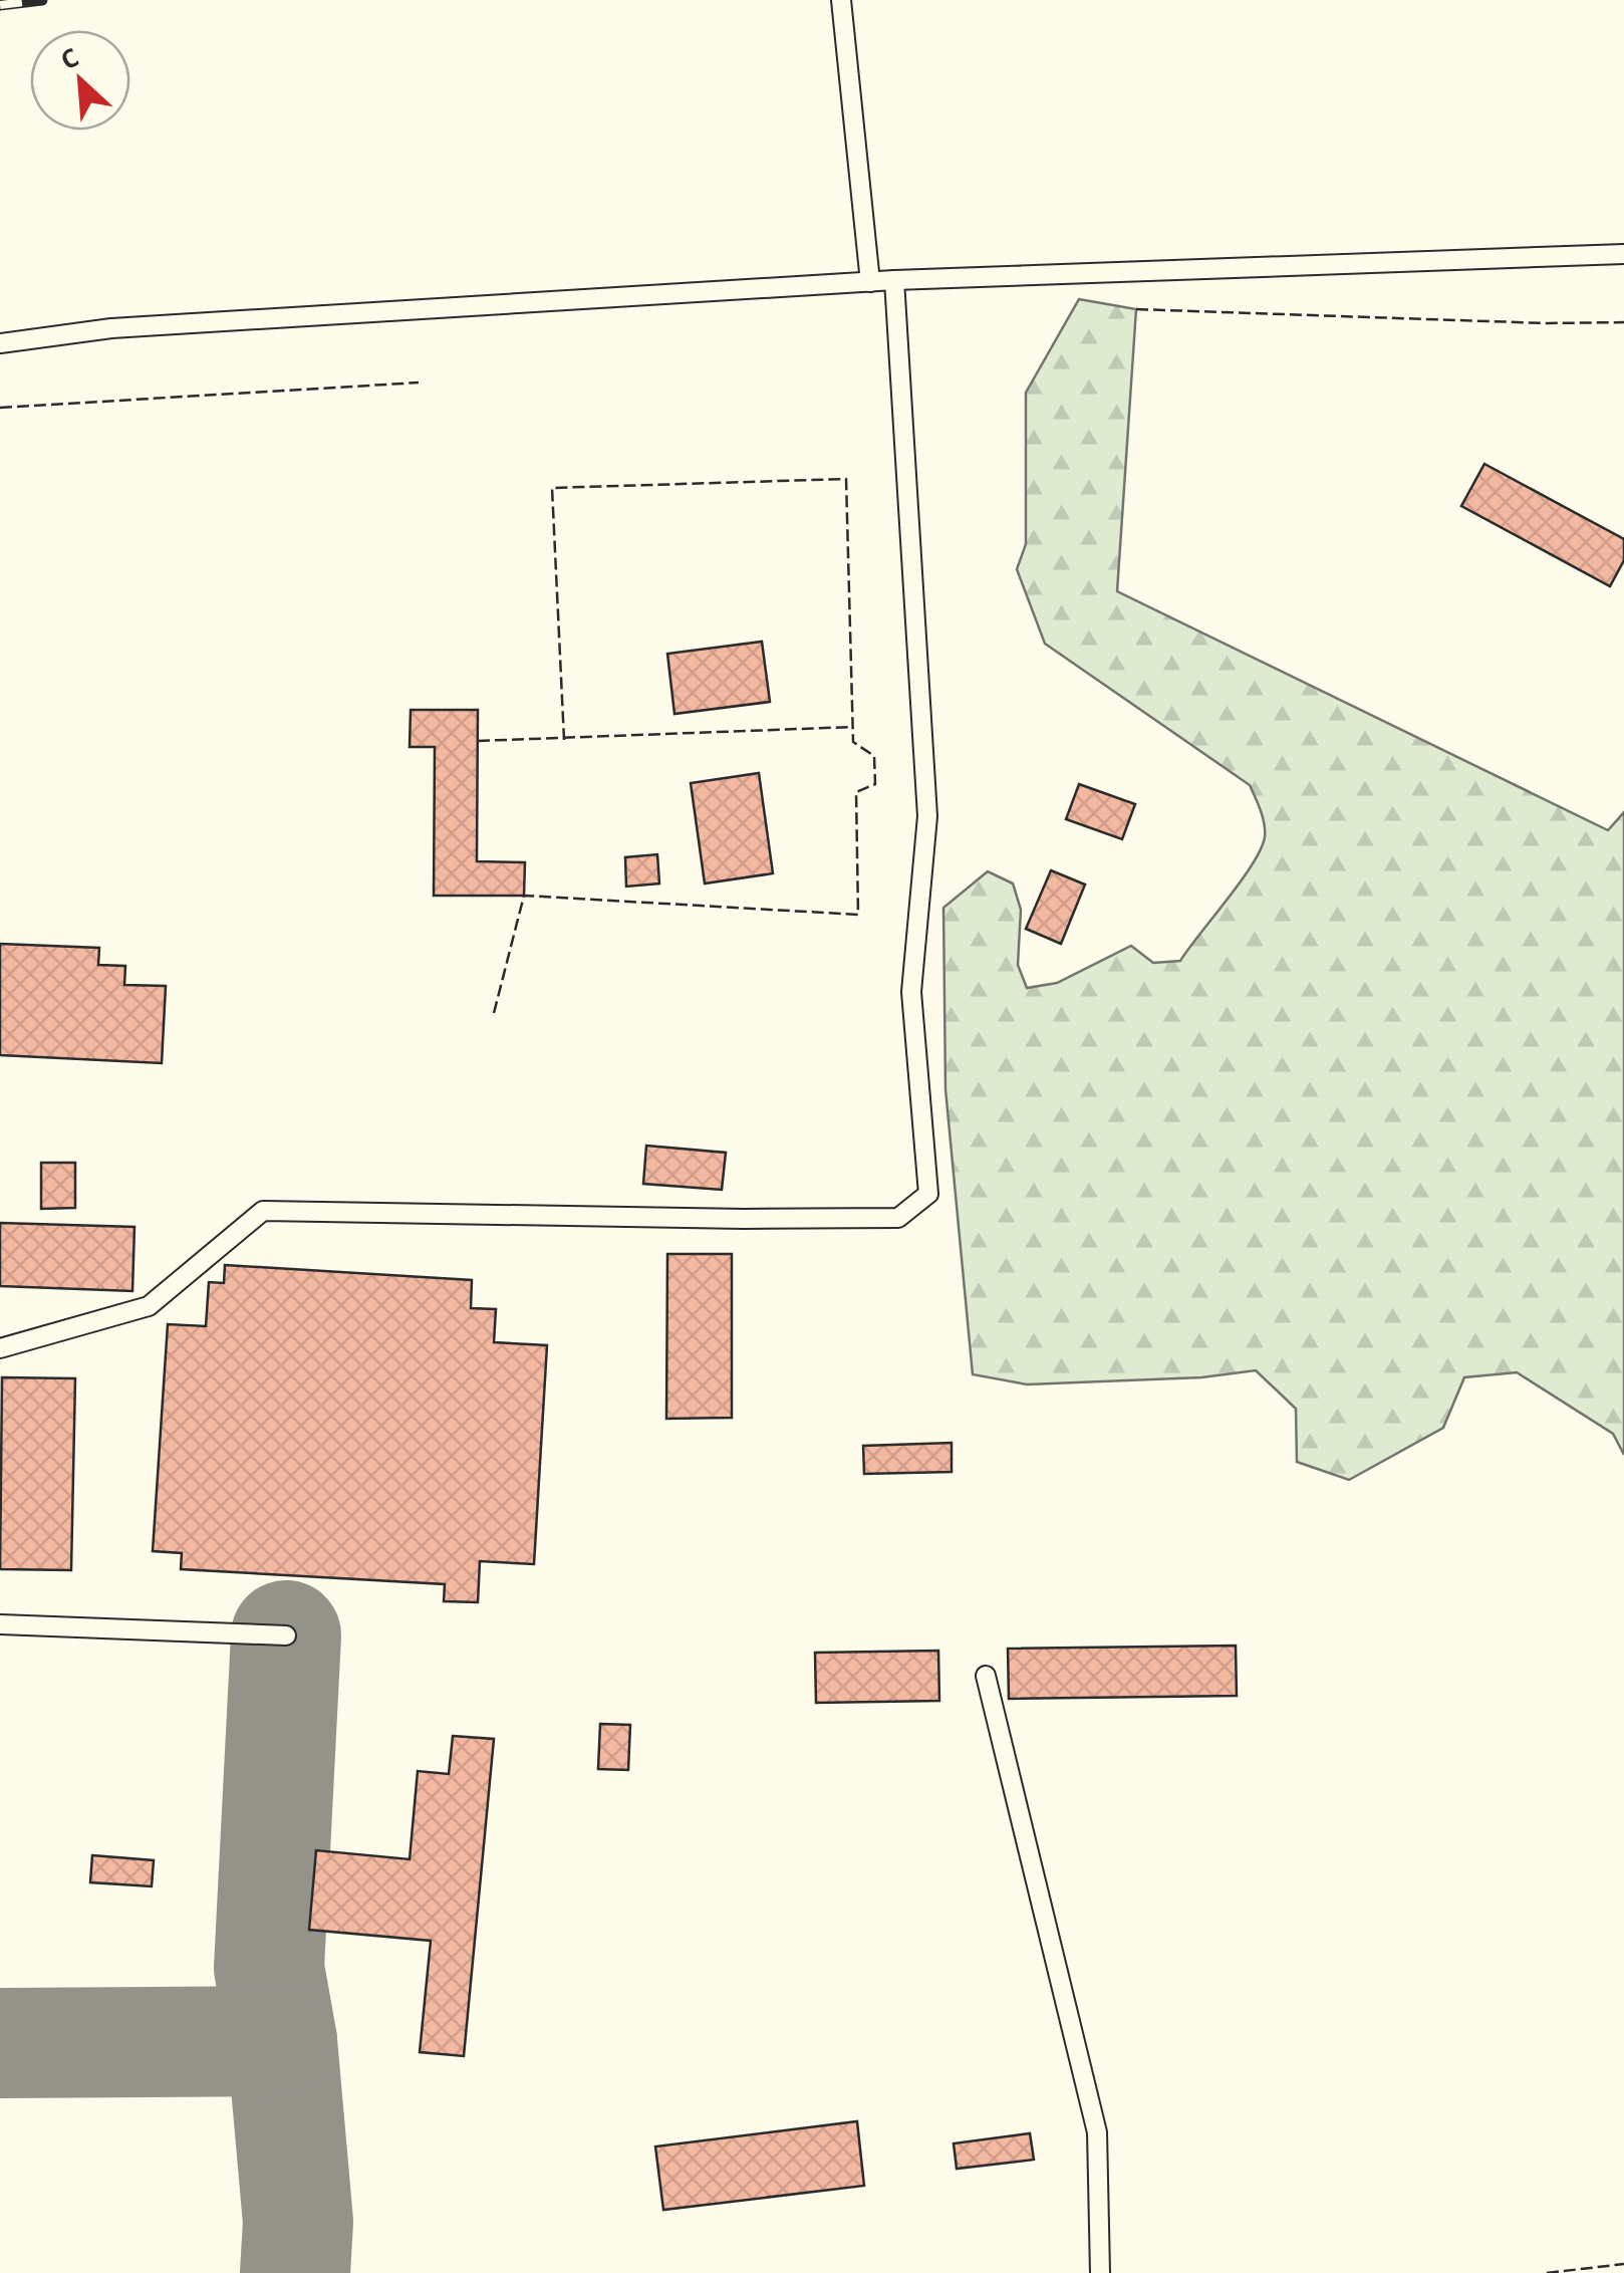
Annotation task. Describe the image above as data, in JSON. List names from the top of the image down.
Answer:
{
  "north": "top left"
}
